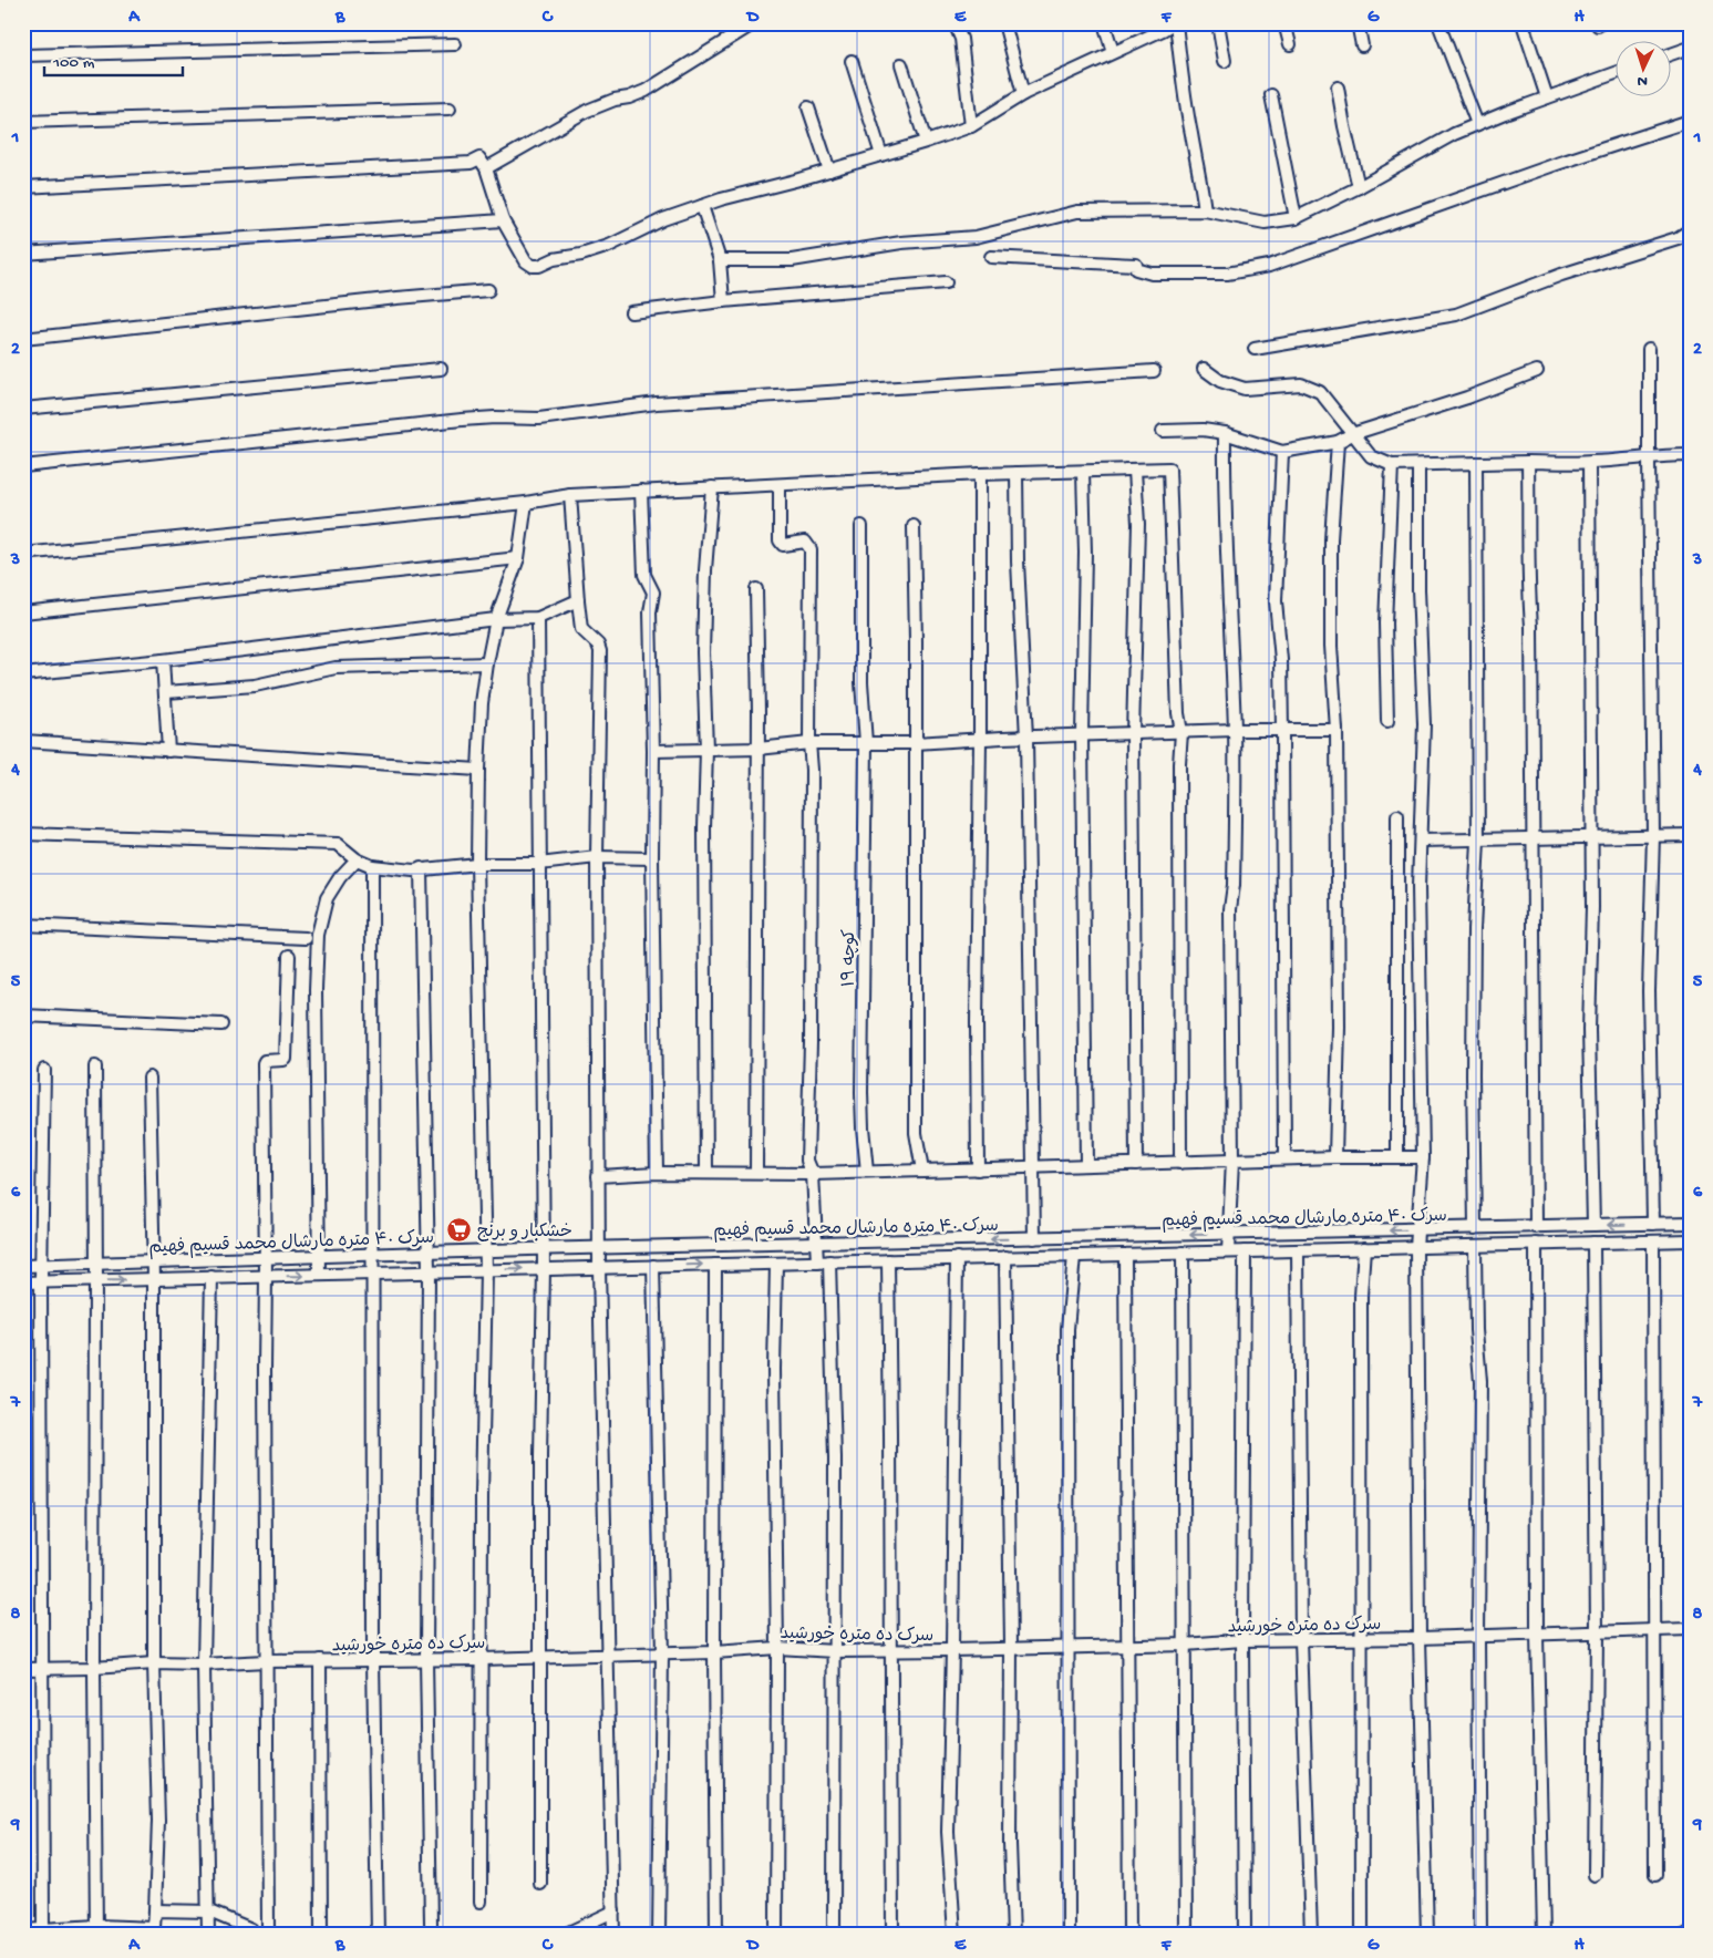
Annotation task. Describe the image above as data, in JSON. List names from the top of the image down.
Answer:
{
  "streets": {
    "street": ["کوچه ۱۹", "سرک ۴۰ متره مارشال محمد قسیم فهیم", "سرک ده متره خورشید"]
  },
  "places": {
    "supermarket": ["خشکبار و برنج"]
  },
  "scale_bar": "100 m",
  "north": "bottom",
  "grid": {
    "columns": [
      "A",
      "B",
      "C",
      "D",
      "E",
      "F",
      "G",
      "H"
    ],
    "rows": [
      "1",
      "2",
      "3",
      "4",
      "5",
      "6",
      "7",
      "8",
      "9"
    ]
  }
}
